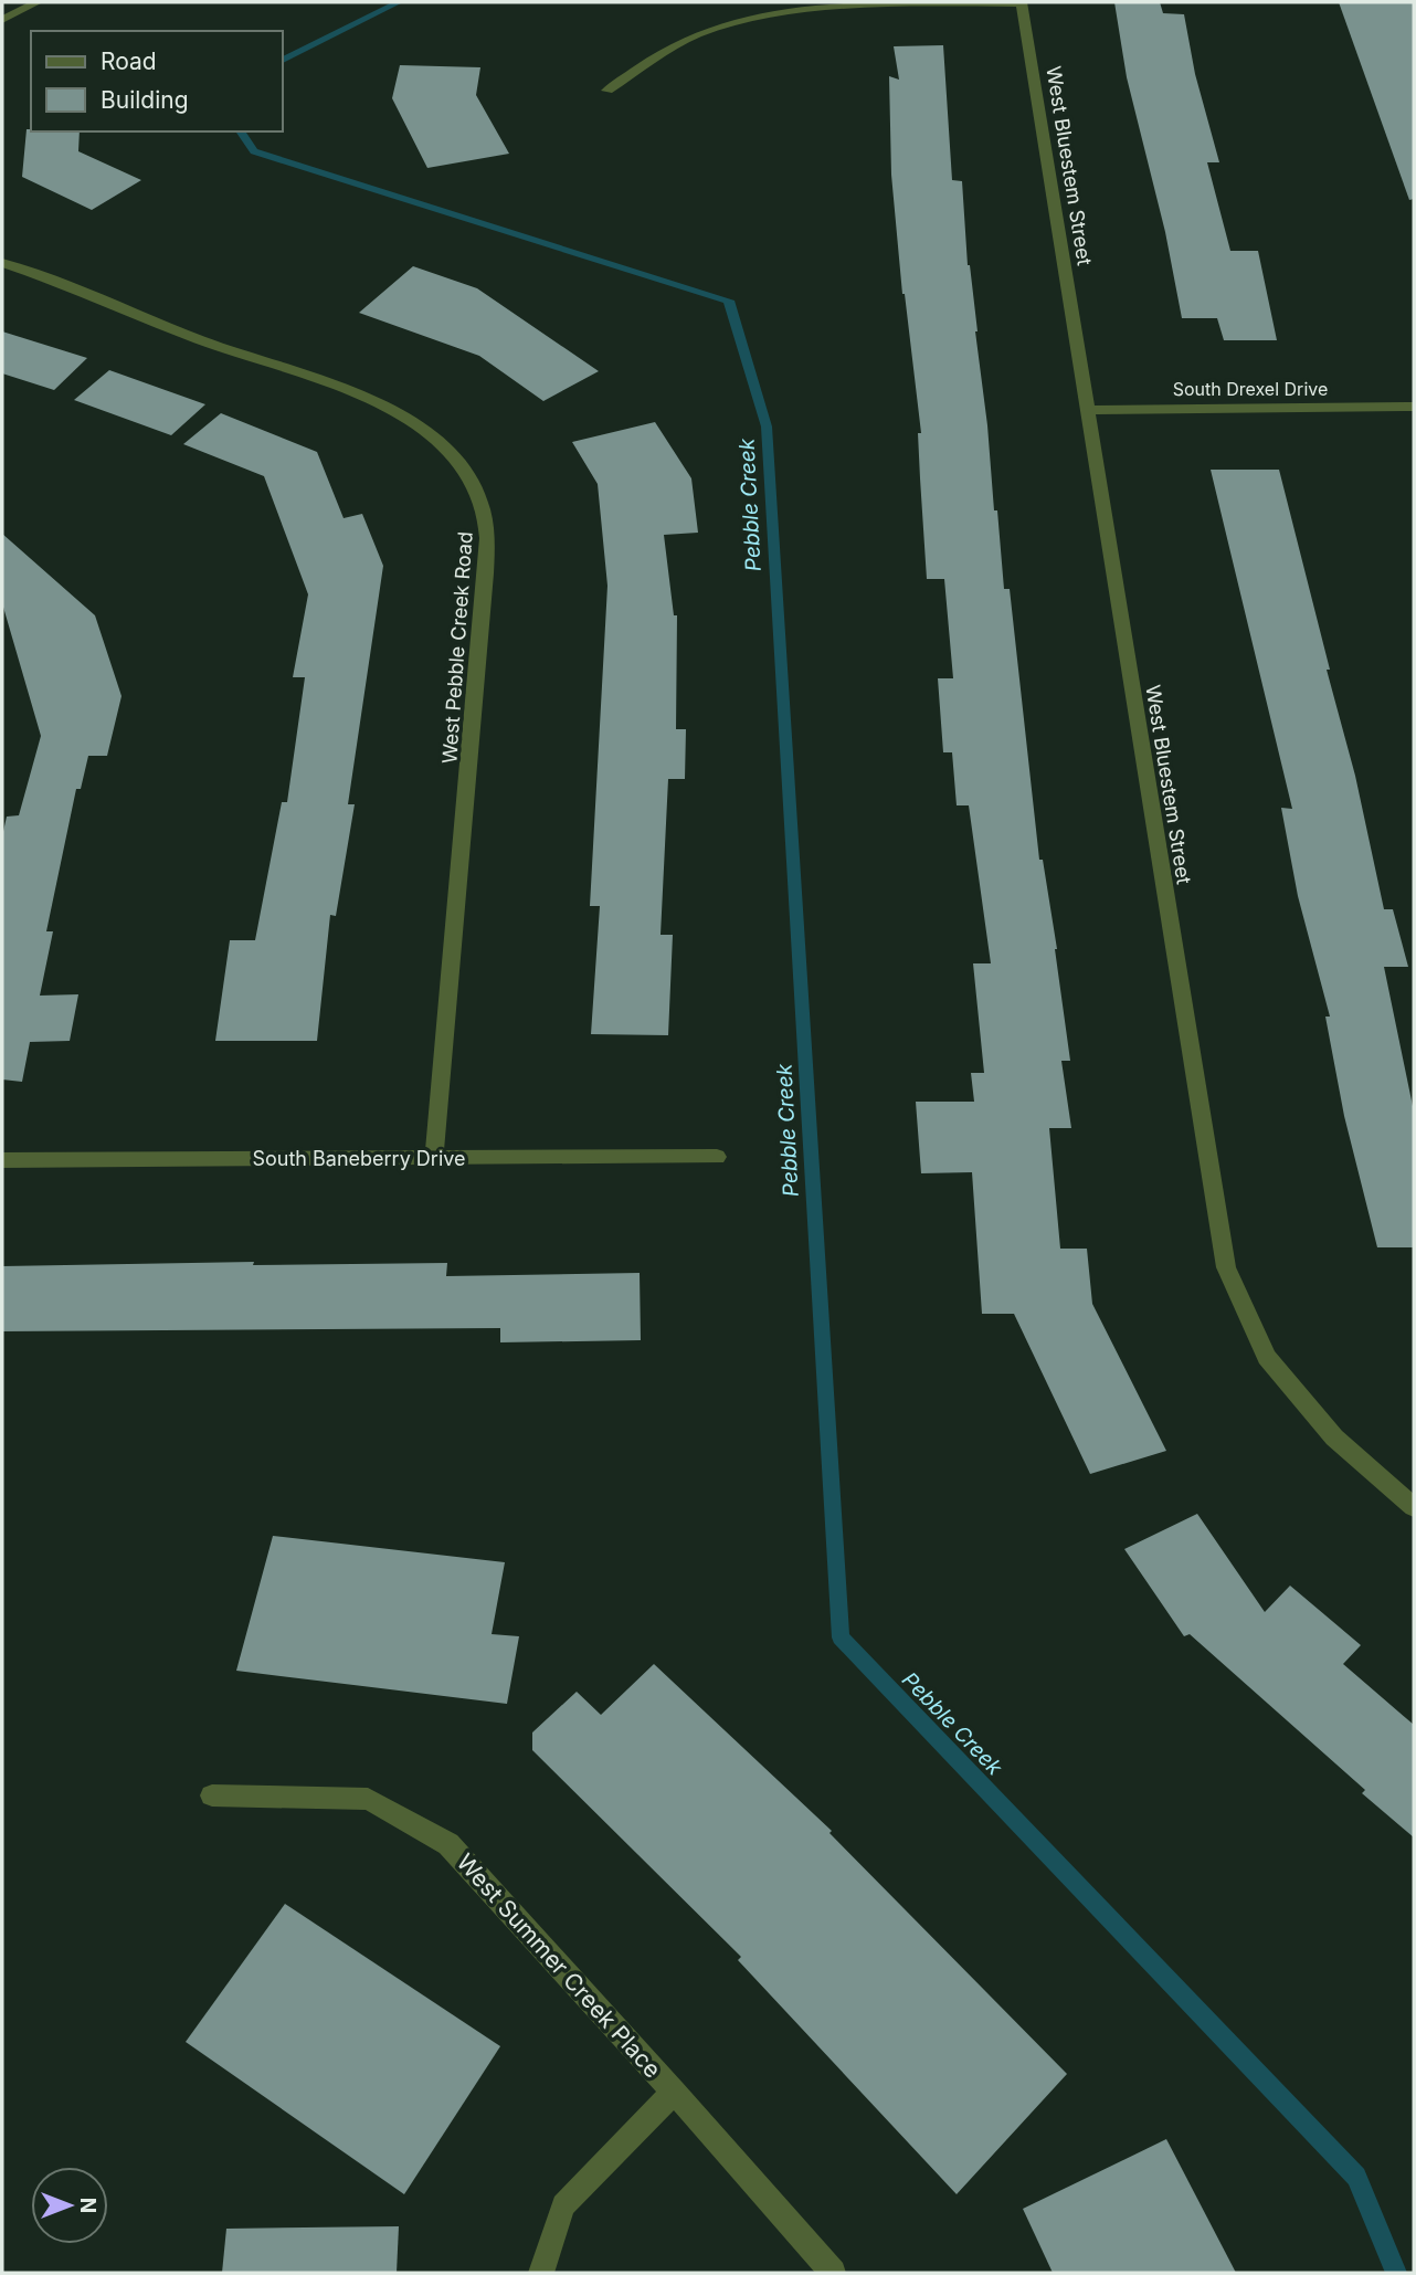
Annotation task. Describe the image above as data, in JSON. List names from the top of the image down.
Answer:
{
  "streets": {
    "street": [
      "West Bluestem Street",
      "South Drexel Drive",
      "West Pebble Creek Road",
      "South Baneberry Drive",
      "West Summer Creek Place"
    ]
  },
  "crossings": [
    ["West Bluestem Street", "South Drexel Drive"],
    ["West Pebble Creek Road", "South Baneberry Drive"]
  ],
  "water": ["Pebble Creek"],
  "legend": ["Road", "Building"],
  "north": "right"
}
